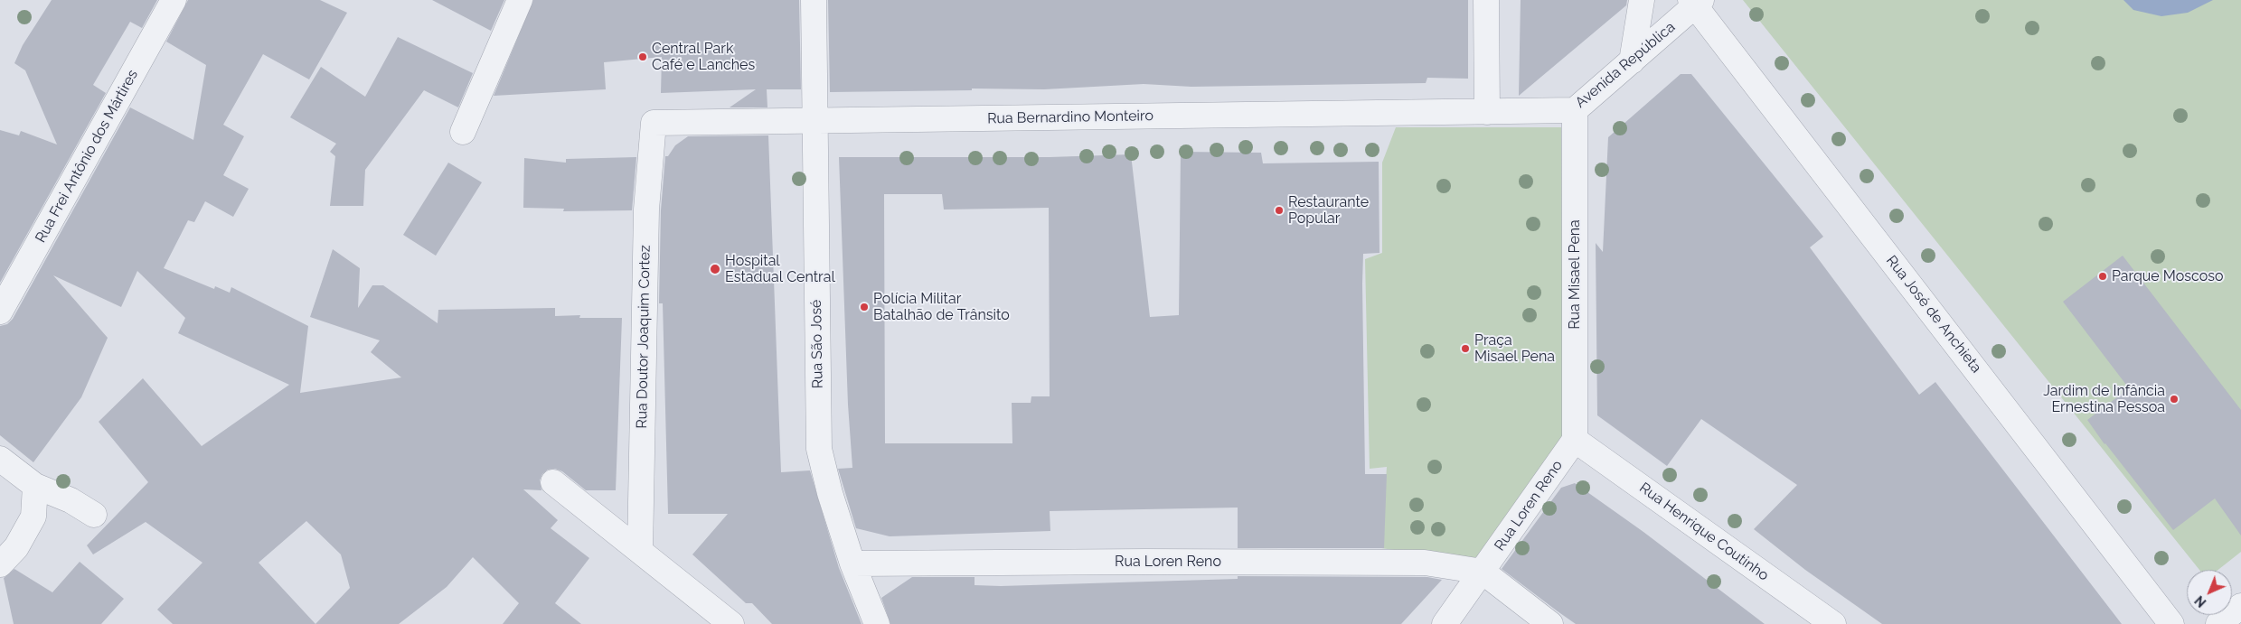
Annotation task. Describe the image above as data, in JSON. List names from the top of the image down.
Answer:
{
  "streets": {
    "street": [
      "Avenida República",
      "Rua Bernardino Monteiro",
      "Rua Frei Antônio dos Mártires",
      "Rua Misael Pena",
      "Rua José de Anchieta",
      "Rua Doutor Joaquim Cortez",
      "Rua São José",
      "Rua Loren Reno",
      "Rua Henrique Coutinho"
    ]
  },
  "crossings": [
    ["Avenida República", "Rua Bernardino Monteiro"],
    ["Avenida República", "Rua Misael Pena"],
    ["Avenida República", "Rua José de Anchieta"],
    ["Rua Bernardino Monteiro", "Rua Doutor Joaquim Cortez"],
    ["Rua Bernardino Monteiro", "Rua São José"],
    ["Rua Misael Pena", "Rua Loren Reno"],
    ["Rua Misael Pena", "Rua Henrique Coutinho"],
    ["Rua São José", "Rua Loren Reno"],
    ["Rua Loren Reno", "Rua Henrique Coutinho"]
  ],
  "places": [
    "Central Park Café e Lanches",
    "Restaurante Popular",
    "Hospital Estadual Central",
    "Parque Moscoso",
    "Polícia Militar Batalhão de Trânsito",
    "Praça Misael Pena",
    "Jardim de Infância Ernestina Pessoa"
  ],
  "north": "bottom left"
}
